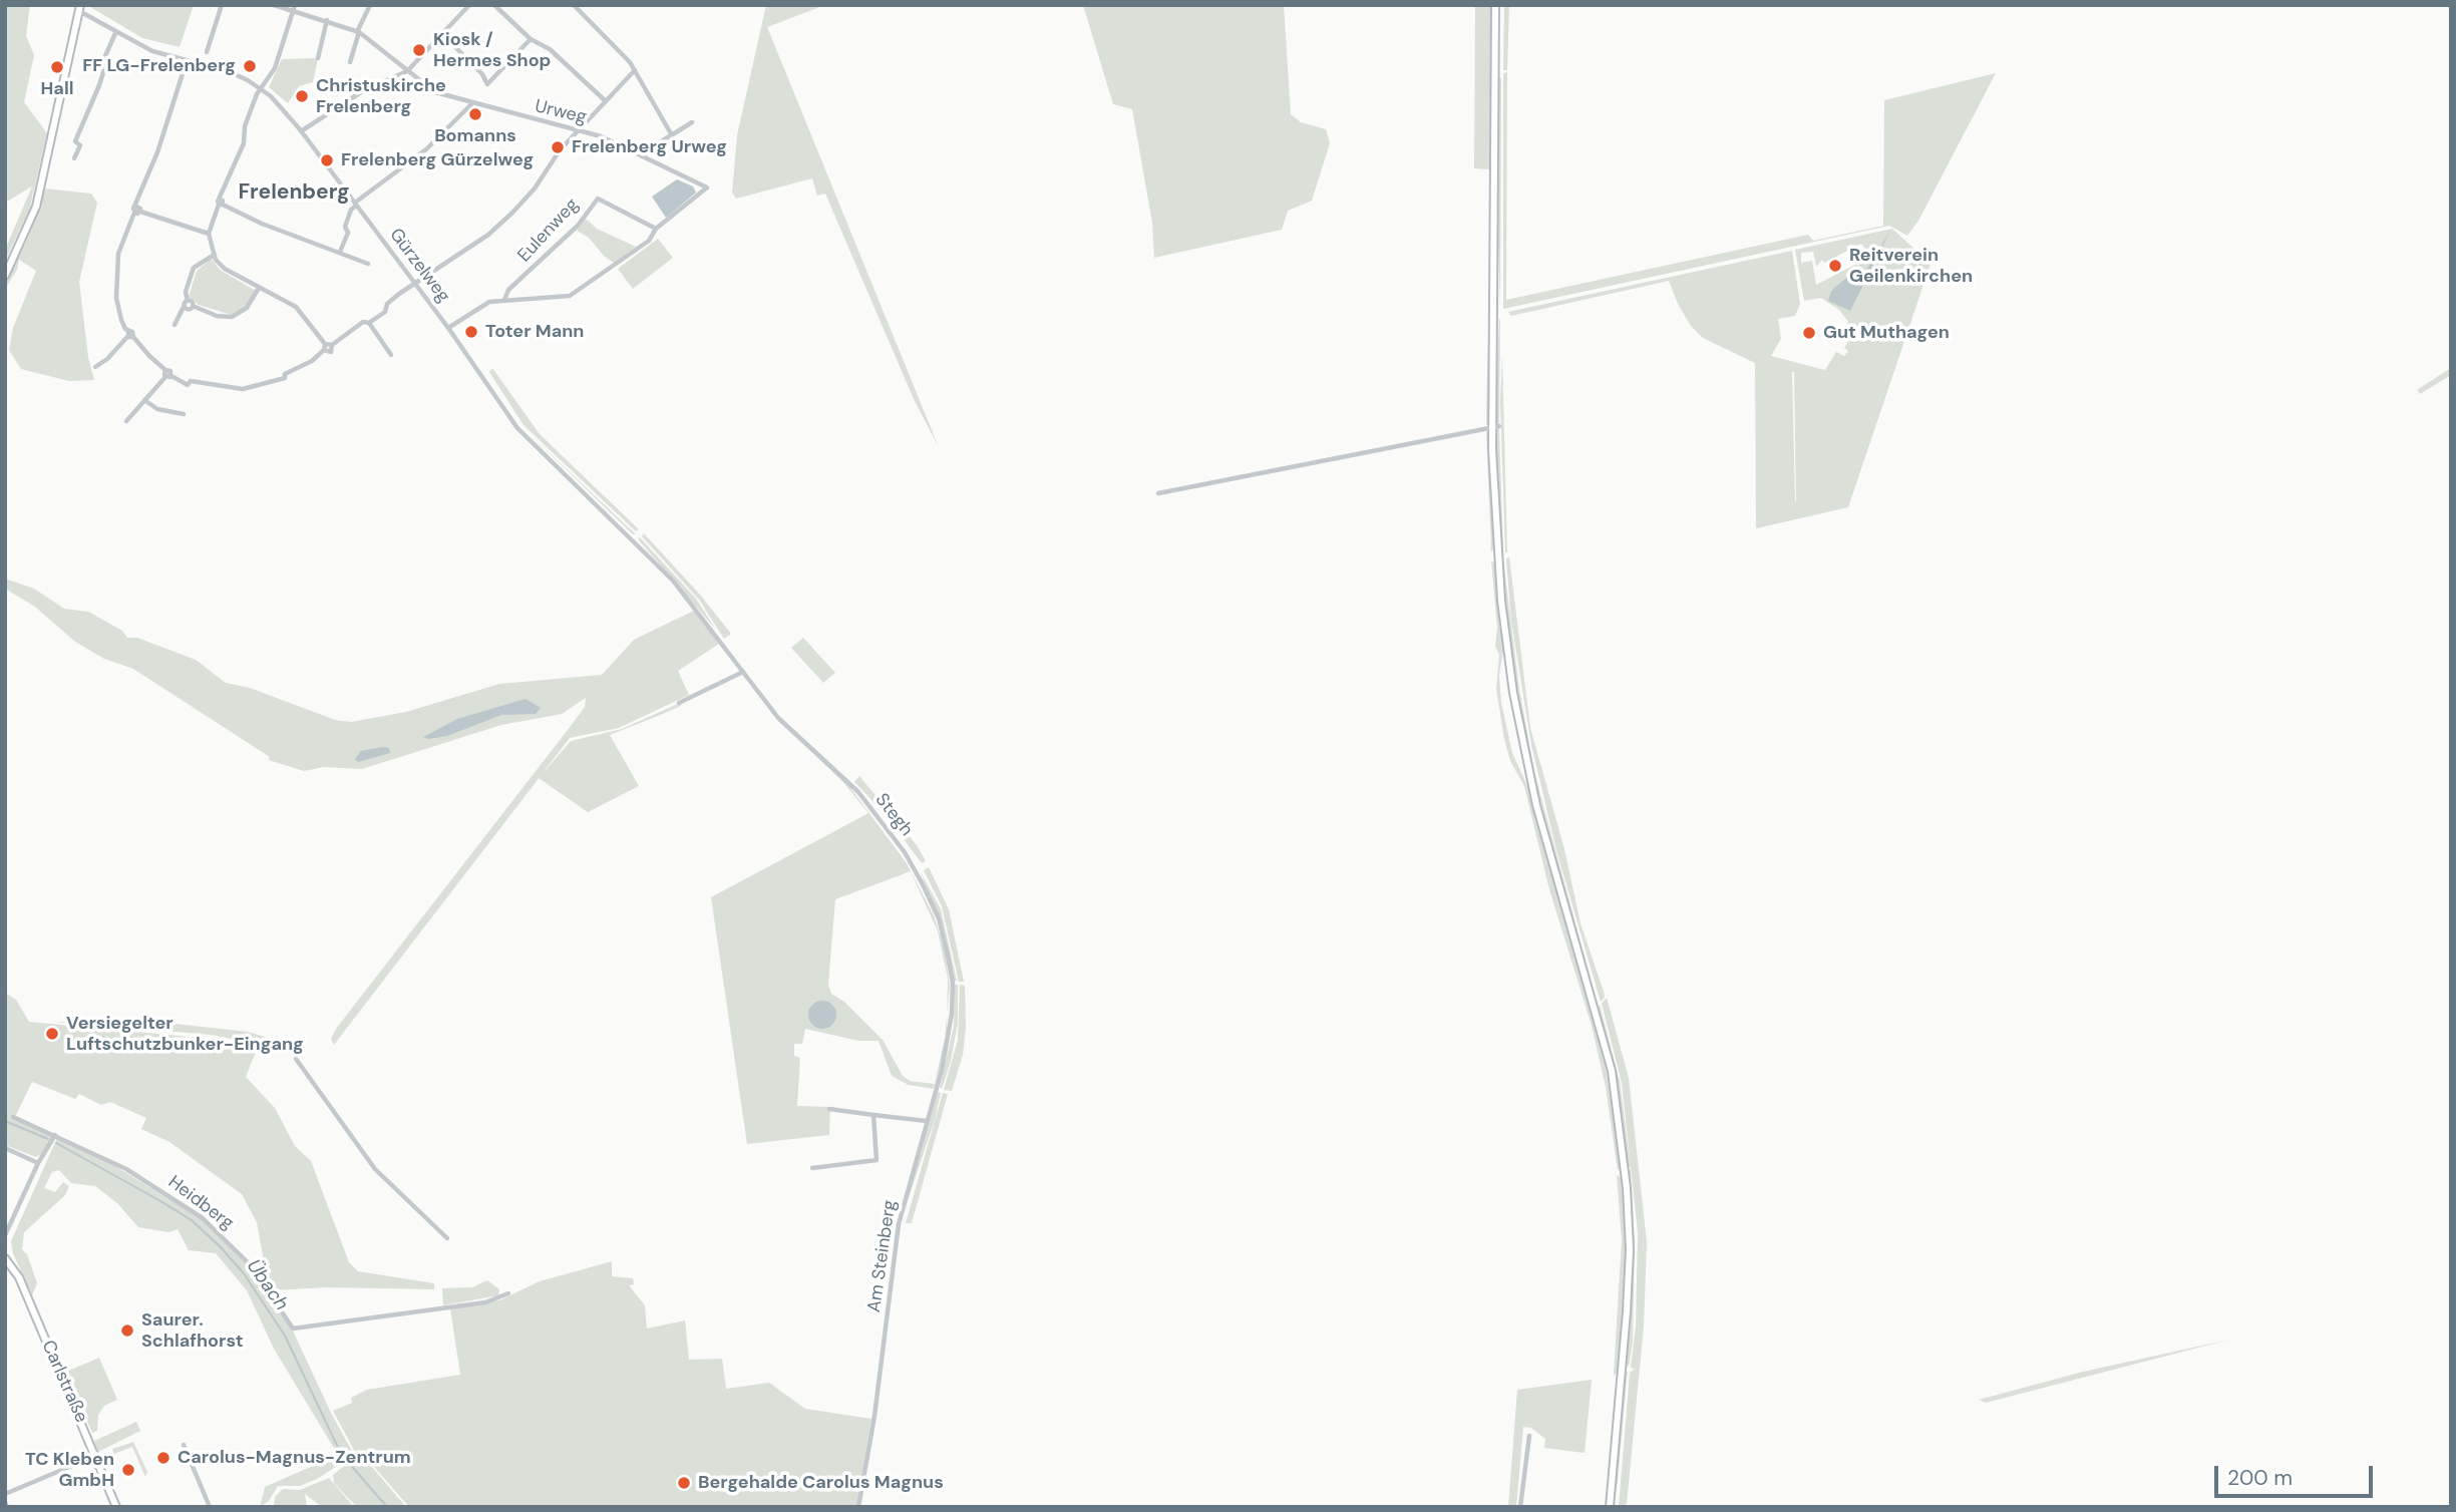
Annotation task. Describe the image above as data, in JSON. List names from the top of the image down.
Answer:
{
  "streets": {
    "main road": ["Carlstraße"],
    "street": [
      "Urweg",
      "Eulenweg",
      "Gürzelweg",
      "Stegh",
      "Heidberg",
      "Am Steinberg"
    ]
  },
  "crossings": [
    ["Urweg", "Eulenweg"],
    ["Gürzelweg", "Stegh"],
    ["Stegh", "Am Steinberg"]
  ],
  "districts": ["Frelenberg"],
  "water": ["Übach"],
  "places": [
    "Kiosk / Hermes Shop",
    "FF LG-Frelenberg",
    "Hall",
    "Christuskirche Frelenberg",
    "Bomanns",
    "Frelenberg Urweg",
    "Frelenberg Gürzelweg",
    "Reitverein Geilenkirchen",
    "Toter Mann",
    "Gut Muthagen",
    "Versiegelter Luftschutzbunker-Eingang",
    "Saurer. Schlafhorst",
    "Carolus-Magnus-Zentrum",
    "TC Kleben GmbH",
    "Bergehalde Carolus Magnus"
  ],
  "scale_bar": "200 m"
}
